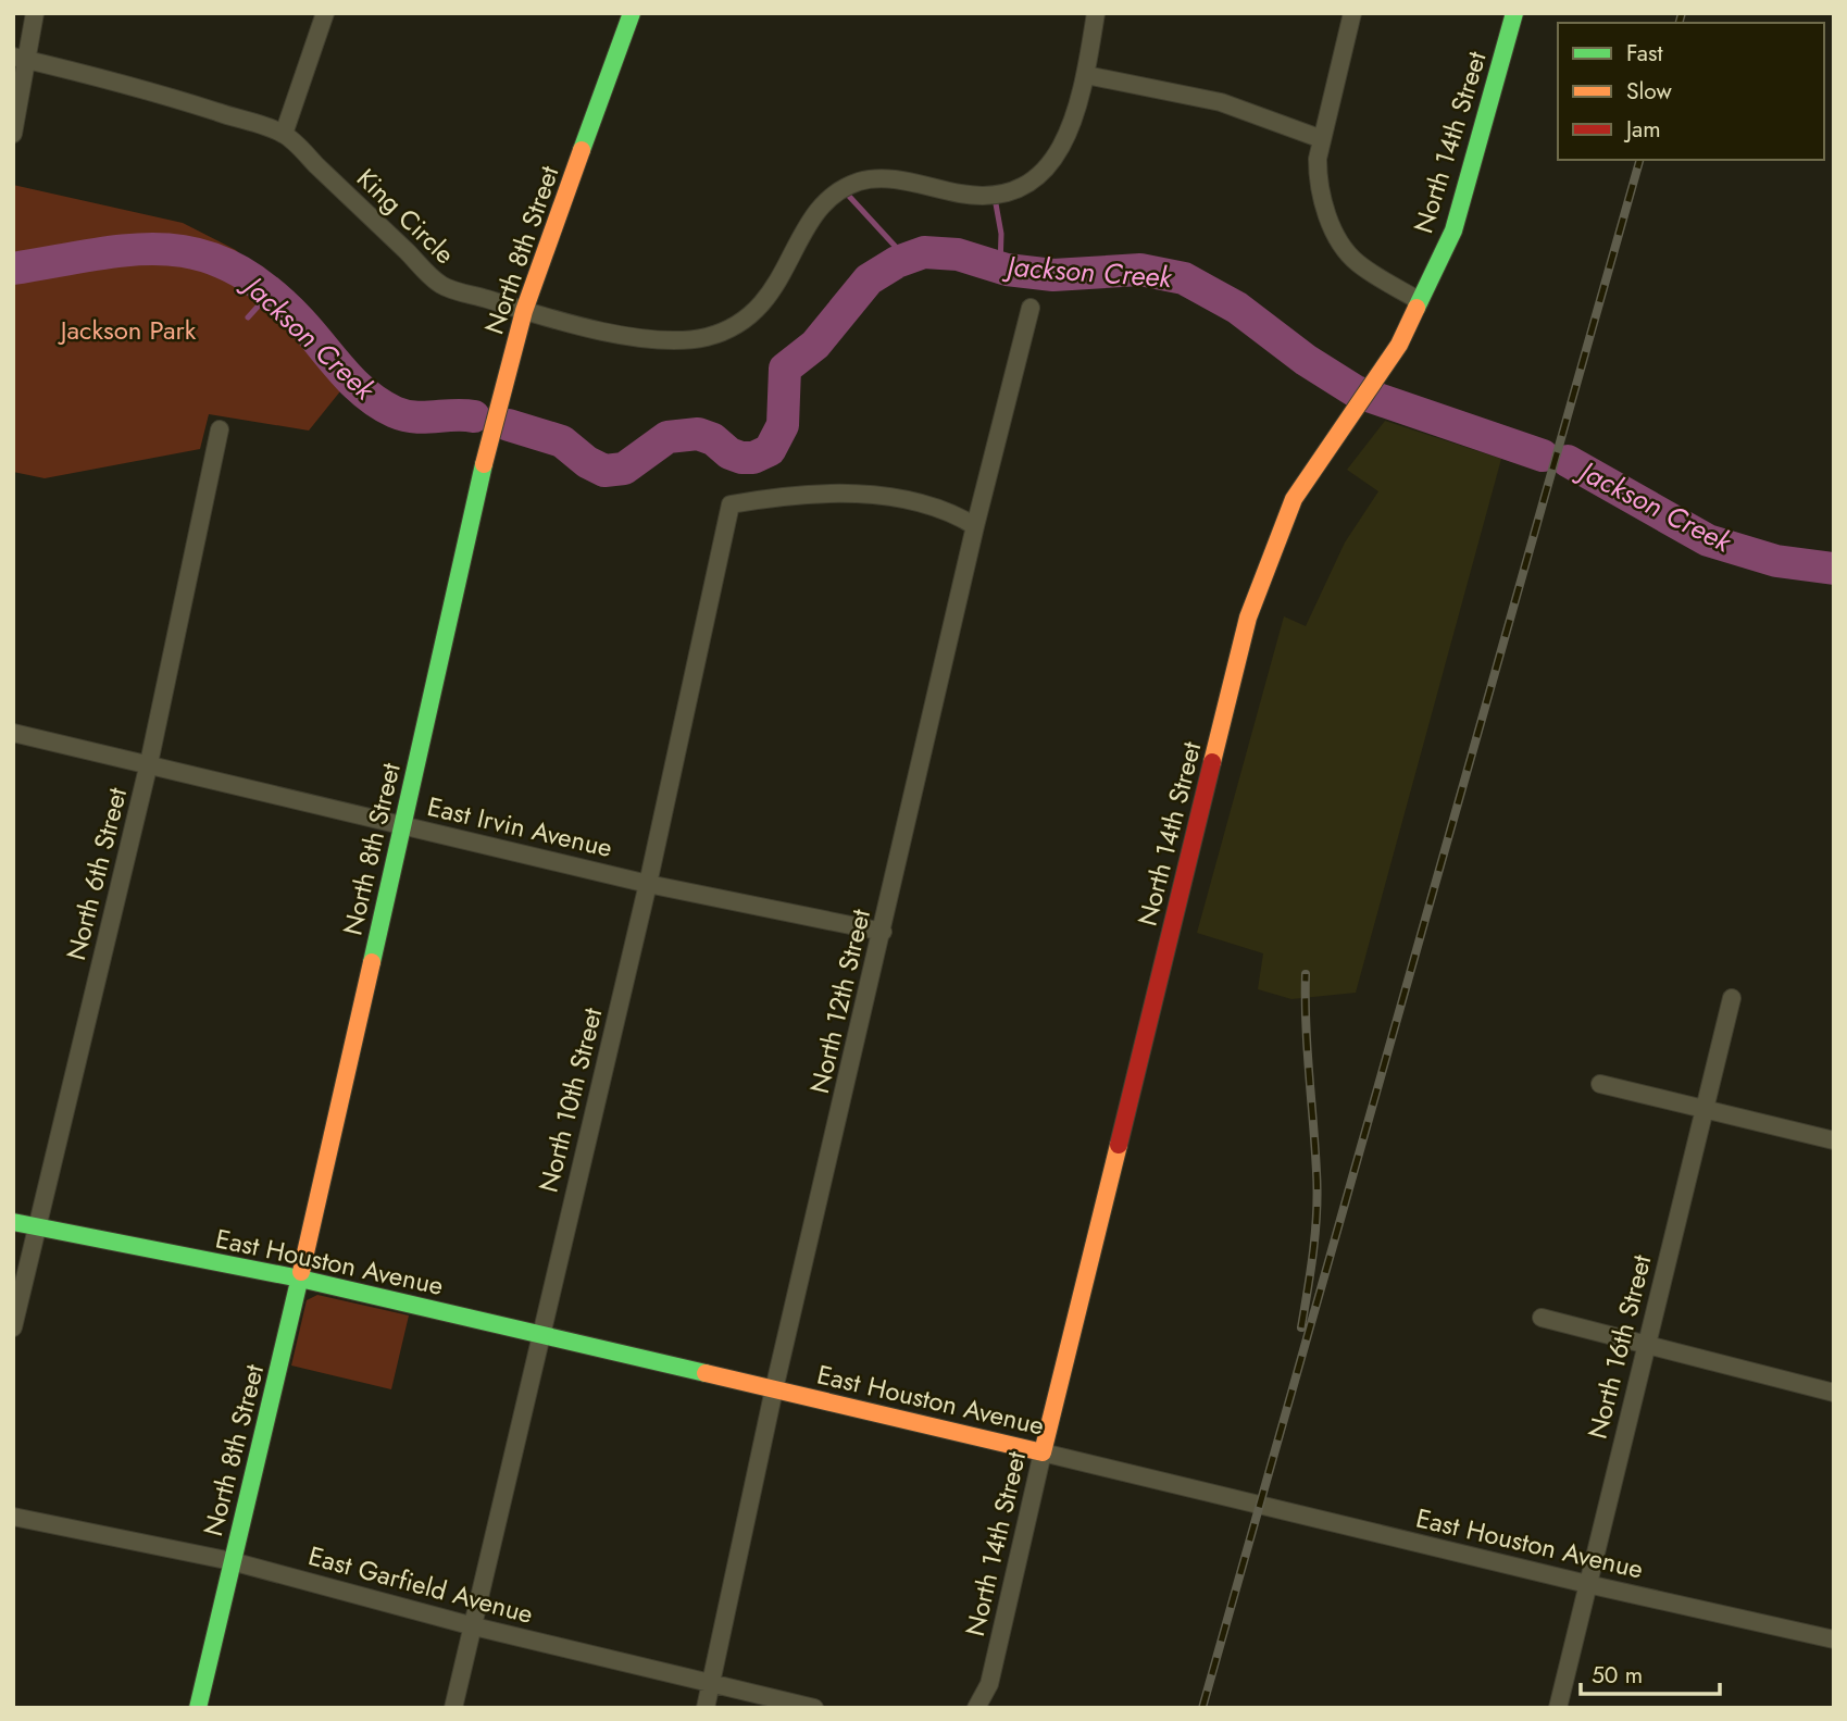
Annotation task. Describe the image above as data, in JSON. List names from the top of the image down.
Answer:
{
  "streets": {
    "street": [
      "North 14th Street",
      "King Circle",
      "North 8th Street",
      "East Irvin Avenue",
      "North 6th Street",
      "North 12th Street",
      "North 10th Street",
      "East Houston Avenue",
      "North 16th Street",
      "East Garfield Avenue"
    ]
  },
  "crossings": [
    ["North 14th Street", "East Houston Avenue"],
    ["King Circle", "North 8th Street"],
    ["North 8th Street", "East Irvin Avenue"],
    ["North 8th Street", "East Houston Avenue"],
    ["North 8th Street", "East Garfield Avenue"],
    ["East Irvin Avenue", "North 6th Street"],
    ["East Irvin Avenue", "North 12th Street"],
    ["East Irvin Avenue", "North 10th Street"],
    ["North 6th Street", "East Houston Avenue"],
    ["North 12th Street", "North 10th Street"],
    ["North 12th Street", "East Houston Avenue"],
    ["North 12th Street", "East Garfield Avenue"],
    ["North 10th Street", "East Houston Avenue"],
    ["North 10th Street", "East Garfield Avenue"],
    ["East Houston Avenue", "North 16th Street"]
  ],
  "water": ["Jackson Creek"],
  "parks": ["Jackson Park"],
  "legend": ["Fast", "Slow", "Jam"],
  "scale_bar": "50 m"
}
